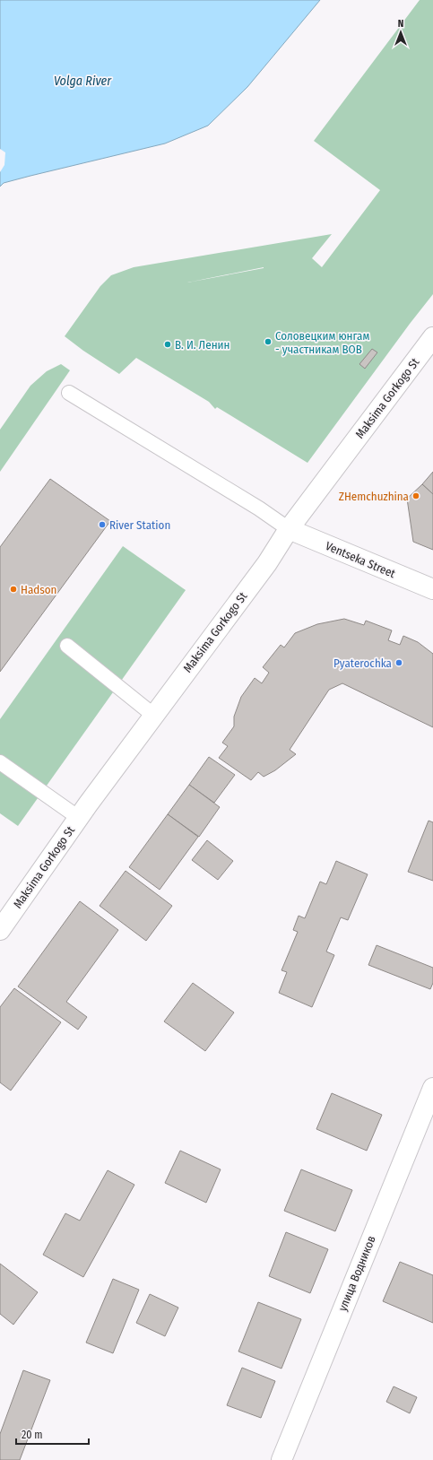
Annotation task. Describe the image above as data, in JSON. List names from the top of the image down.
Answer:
{
  "streets": {
    "main road": ["Maksima Gorkogo St", "Ventseka Street", "улица Водников"]
  },
  "crossings": [
    ["Maksima Gorkogo St", "Ventseka Street"]
  ],
  "water": ["Volga River"],
  "places": [
    "Соловецким юнгам - участникам ВОВ",
    "В. И. Ленин",
    "ZHemchuzhina",
    "River Station",
    "Hadson",
    "Pyaterochka"
  ],
  "scale_bar": "20 m",
  "north": "top"
}
